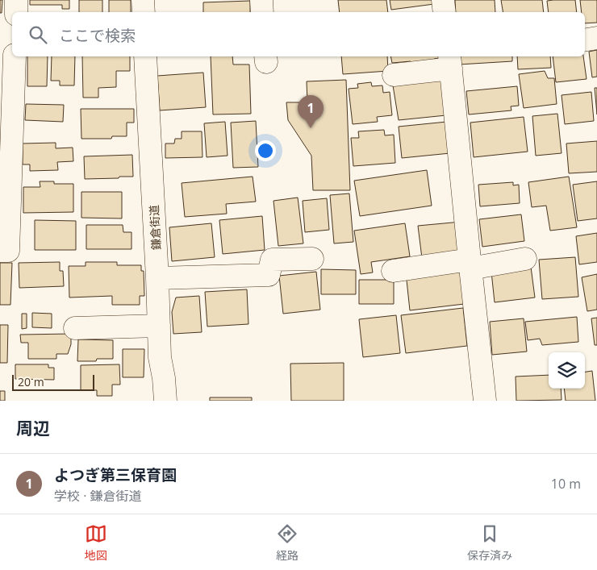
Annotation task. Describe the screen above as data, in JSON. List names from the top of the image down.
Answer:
{
  "streets": {
    "street": ["鎌倉街道"]
  },
  "scale_bar": "20 m",
  "page": {
    "search": "ここで検索",
    "pins": "1",
    "scale": "20 m",
    "heading": "周辺",
    "list": [
      {
        "mark": "1",
        "name": "よつぎ第三保育園",
        "note": "学校 · 鎌倉街道",
        "value": "10 m"
      }
    ],
    "nav": ["地図", "経路", "保存済み"]
  }
}
